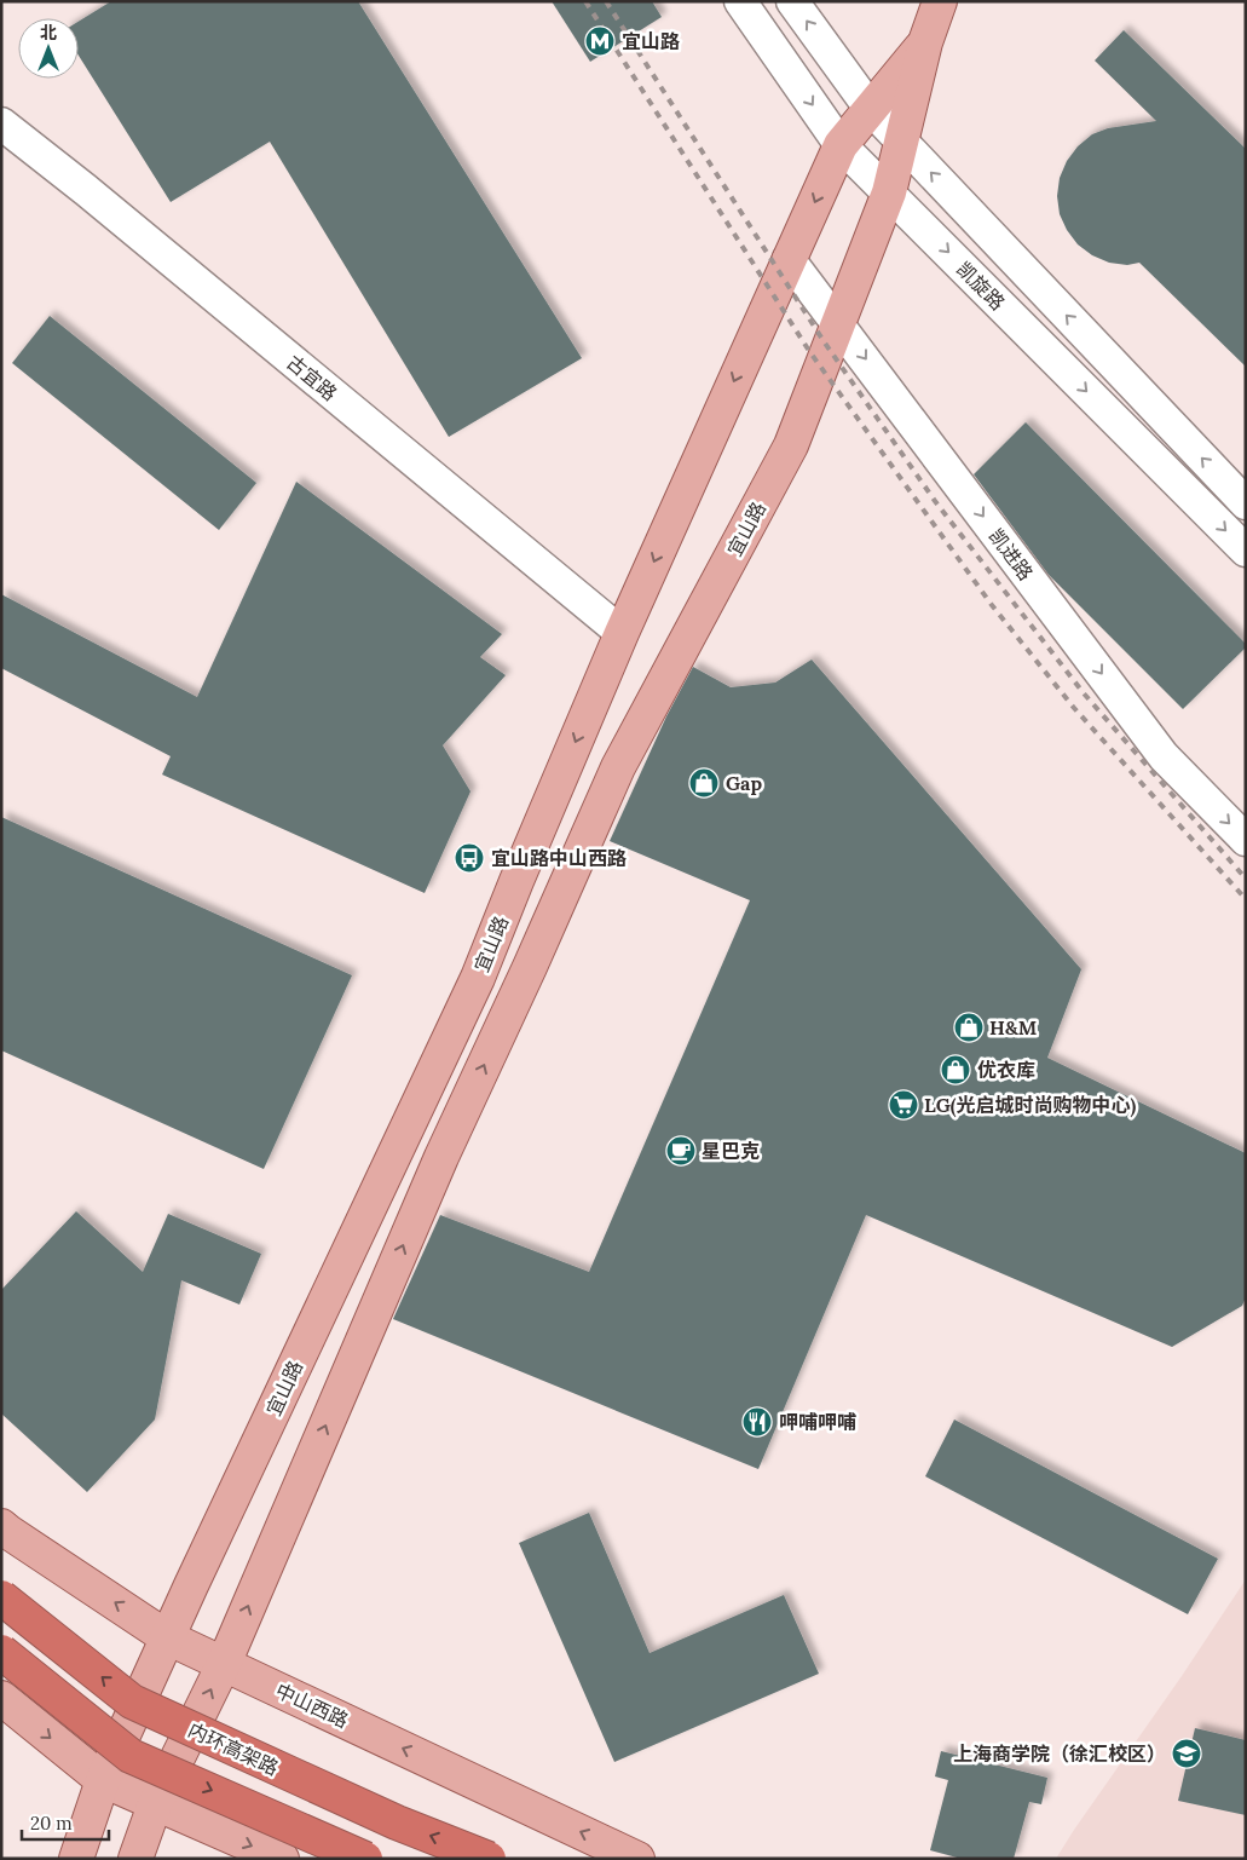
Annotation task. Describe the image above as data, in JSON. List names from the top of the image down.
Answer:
{
  "streets": {
    "highway": ["内环高架路"],
    "main road": ["宜山路", "中山西路"],
    "street": ["凯旋路", "古宜路", "凯进路"]
  },
  "crossings": [
    ["凯旋路", "宜山路"],
    ["古宜路", "宜山路"],
    ["宜山路", "凯进路"],
    ["宜山路", "中山西路"]
  ],
  "one_way": ["凯进路"],
  "places": {
    "metro station": ["宜山路"],
    "shop": ["Gap", "H&M", "优衣库"],
    "bus stop": ["宜山路中山西路"],
    "supermarket": ["LG(光启城时尚购物中心)"],
    "cafe": ["星巴克"],
    "restaurant": ["呷哺呷哺"],
    "school or university": ["上海商学院（徐汇校区）"]
  },
  "scale_bar": "20 m",
  "north": "top"
}
